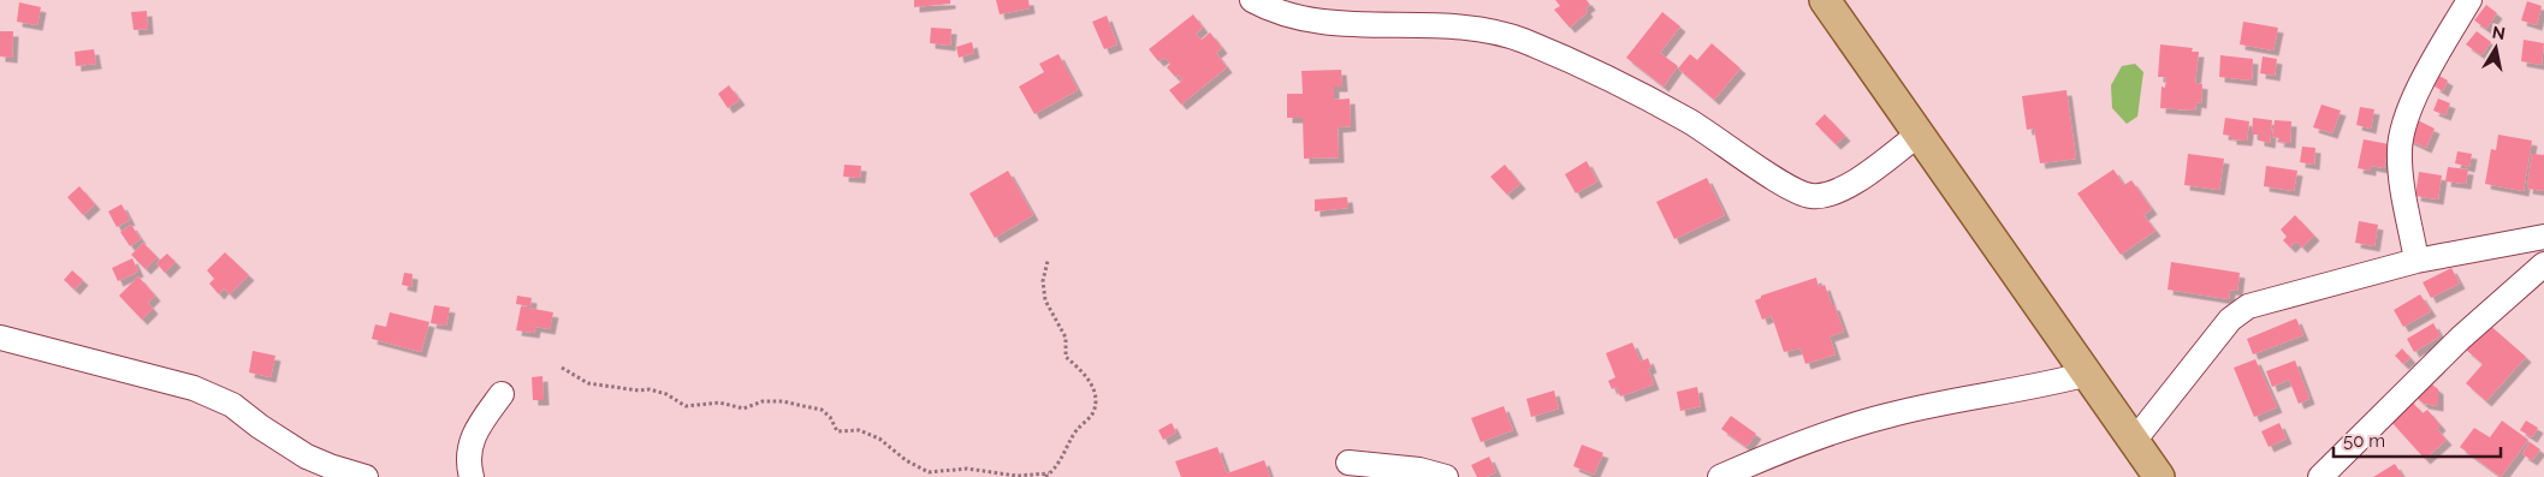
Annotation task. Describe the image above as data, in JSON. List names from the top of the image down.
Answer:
{
  "scale_bar": "50 m",
  "north": "top"
}
